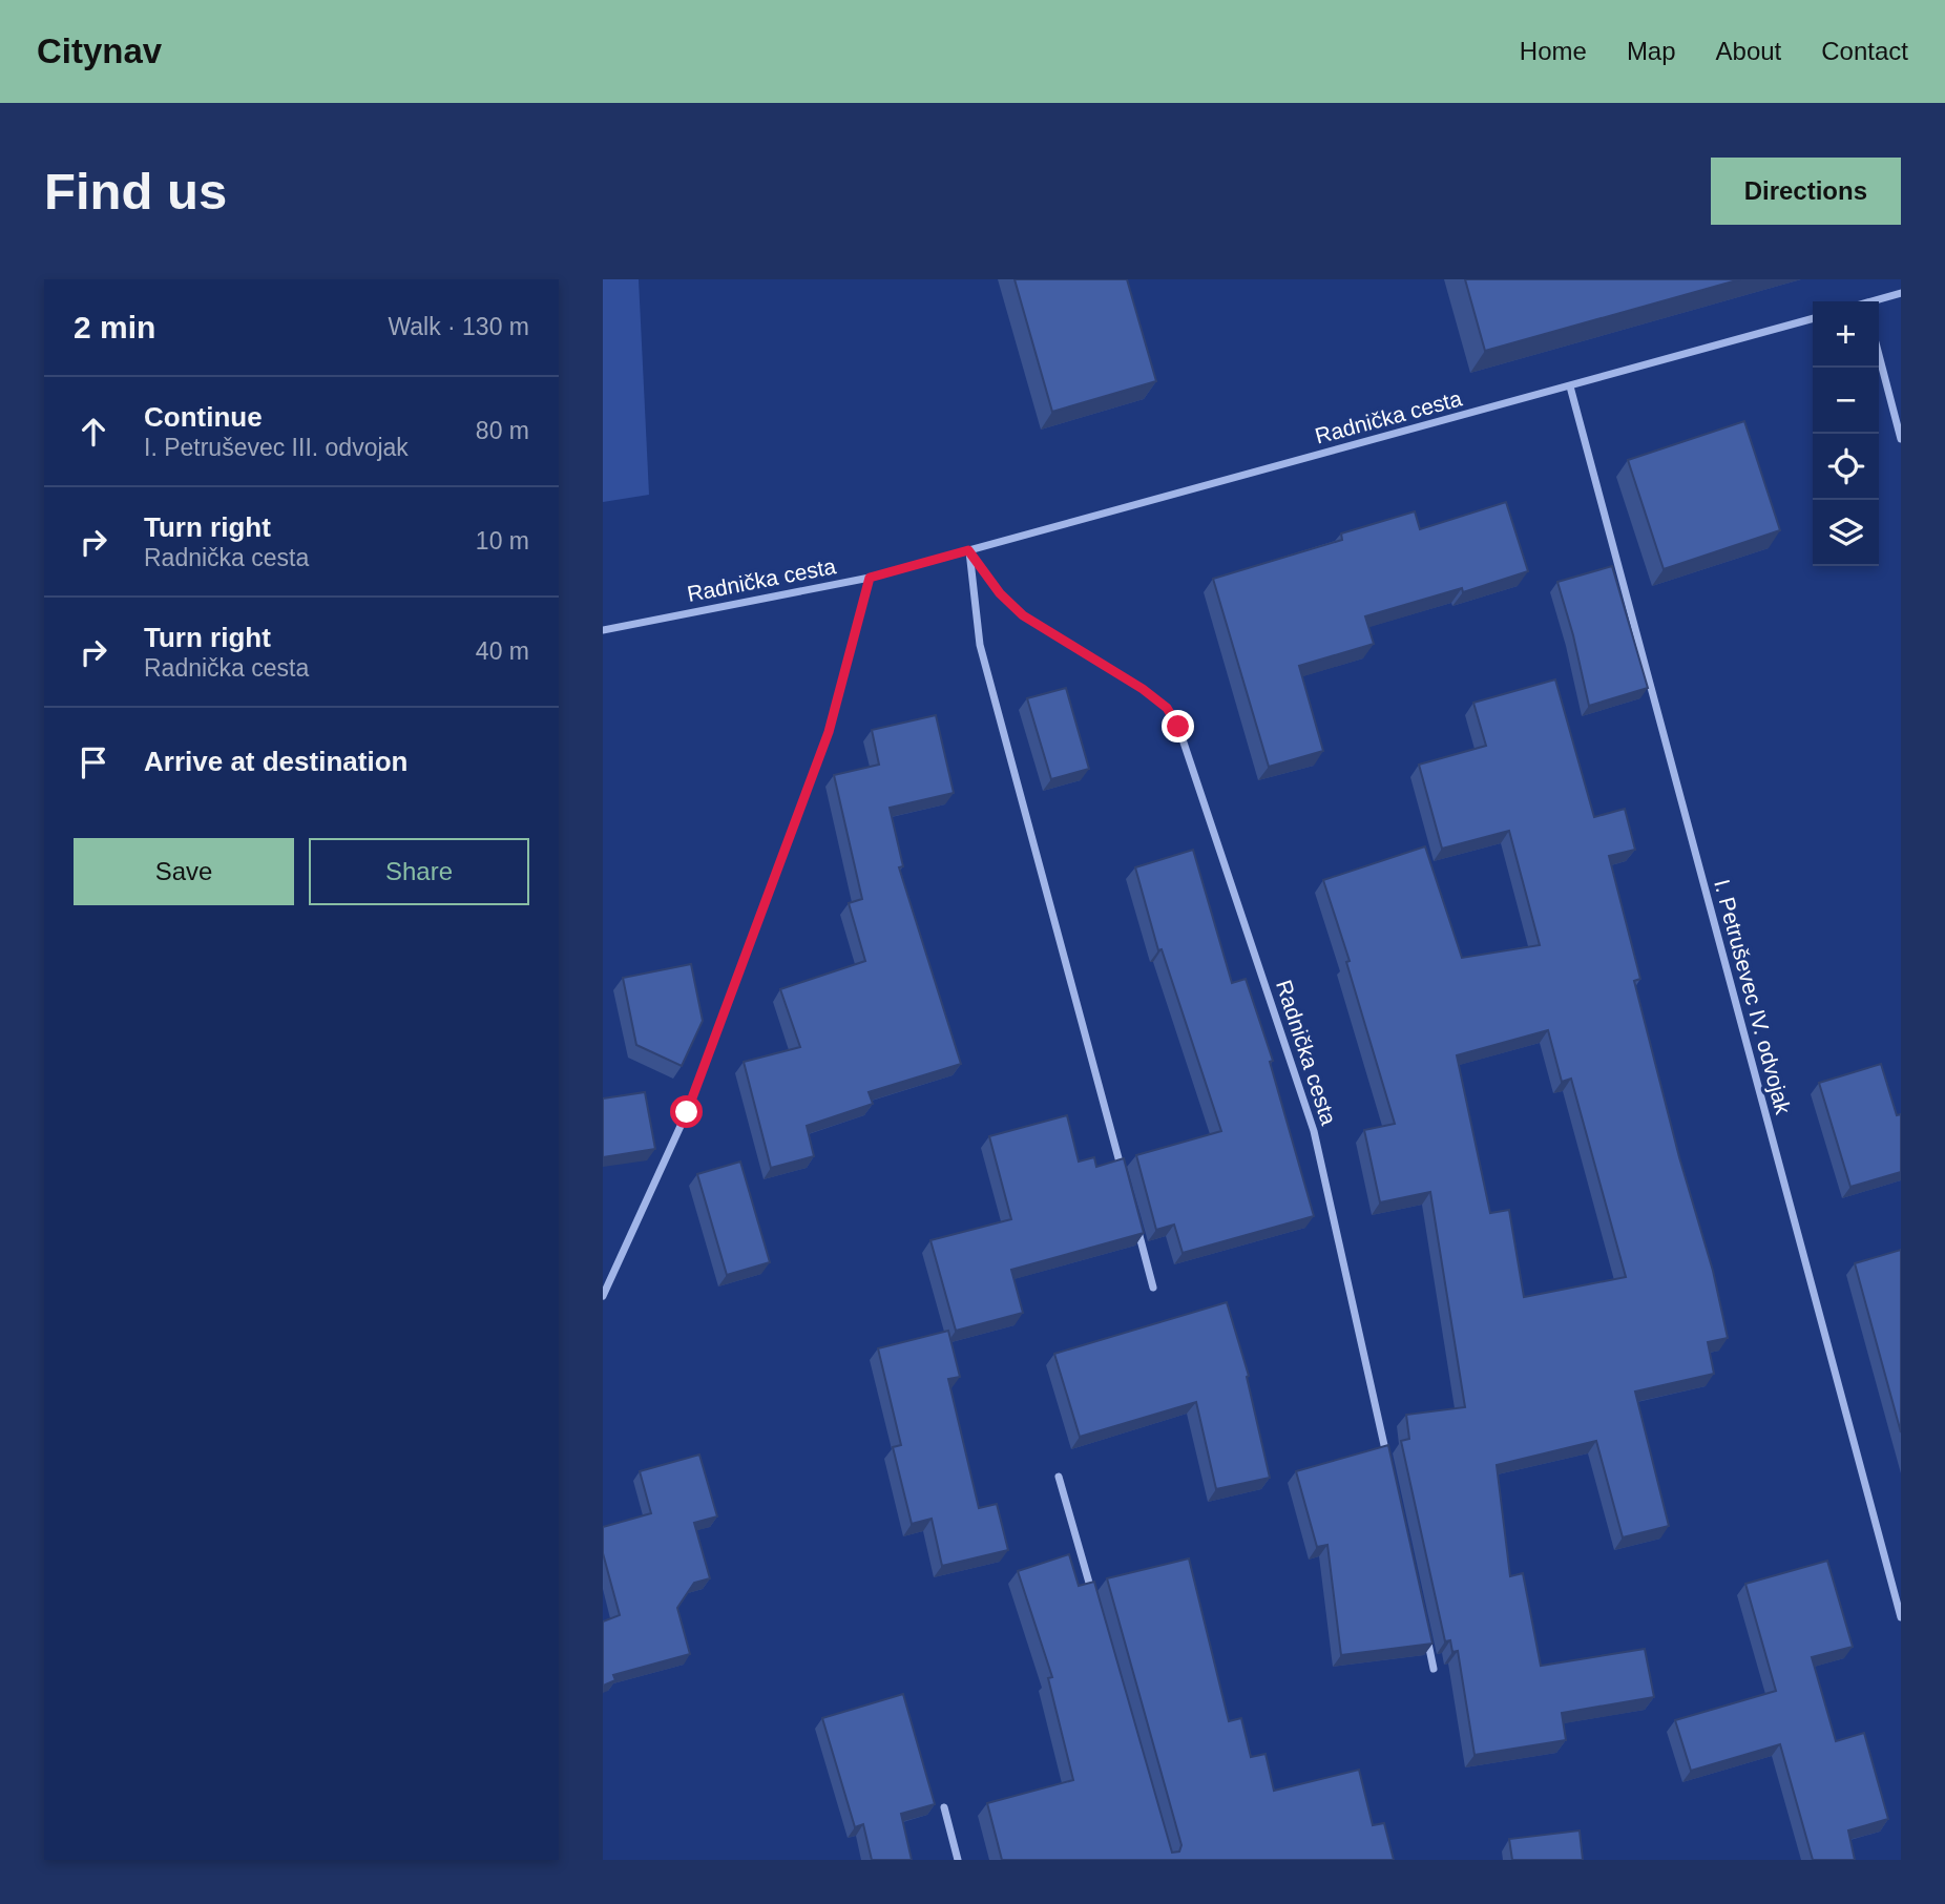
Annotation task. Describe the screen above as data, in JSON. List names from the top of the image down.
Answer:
{
  "streets": {
    "street": ["Radnička cesta", "I. Petruševec IV. odvojak"]
  },
  "crossings": [
    ["Radnička cesta", "I. Petruševec IV. odvojak"]
  ],
  "page": {
    "header": "Citynav",
    "nav": [
      "Home",
      "Map",
      "About",
      "Contact"
    ],
    "buttons": [
      "Directions",
      ["Save", "Share"]
    ],
    "title": "Find us",
    "heading": ["2 min", "Walk · 130 m"],
    "map_buttons": ["+", "−"],
    "list": [
      ["Continue", "I. Petruševec III. odvojak", "80 m"],
      ["Turn right", "Radnička cesta", "10 m"],
      ["Turn right", "Radnička cesta", "40 m"],
      "Arrive at destination"
    ]
  }
}
